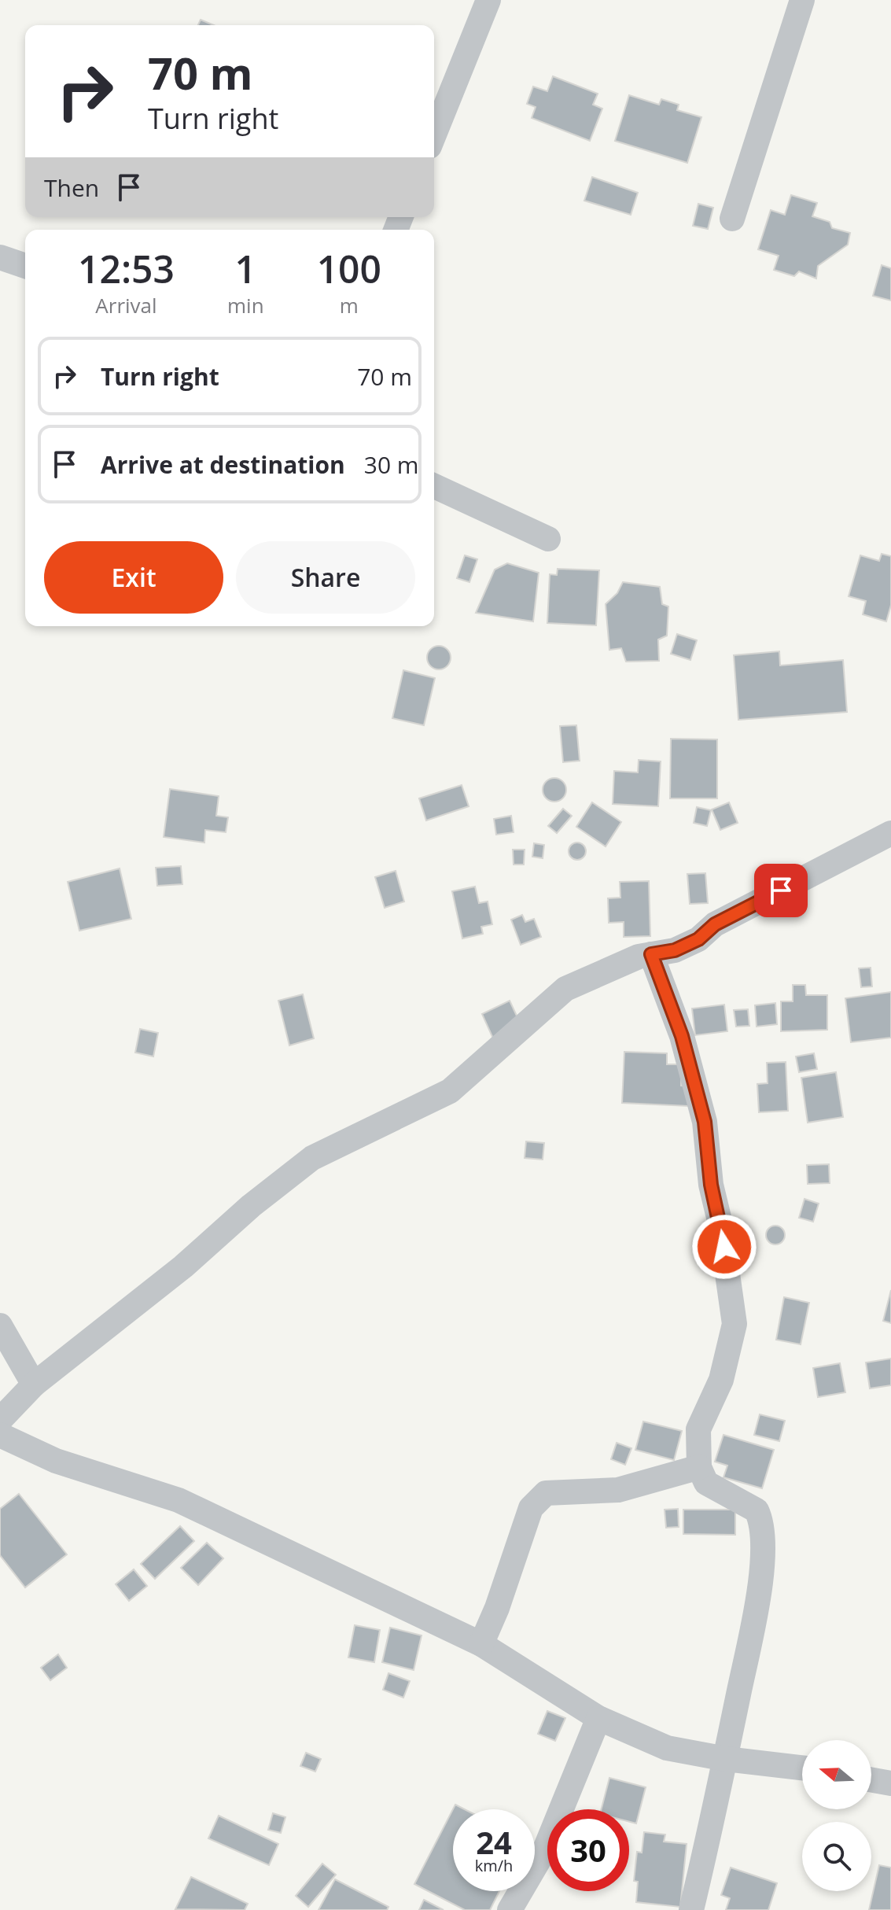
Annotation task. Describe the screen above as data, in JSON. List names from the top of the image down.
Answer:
{
  "north": "left",
  "page": {
    "turn": ["70 m", "Turn right"],
    "then": "Then",
    "eta": [
      "12:53",
      "Arrival",
      "1",
      "min",
      "100",
      "m"
    ],
    "list": [
      {
        "name": "Turn right",
        "value": "70 m"
      },
      {
        "name": "Arrive at destination",
        "value": "30 m"
      }
    ],
    "buttons": ["Exit", "Share"],
    "speed": "24 km/h",
    "limit": "30"
  }
}
